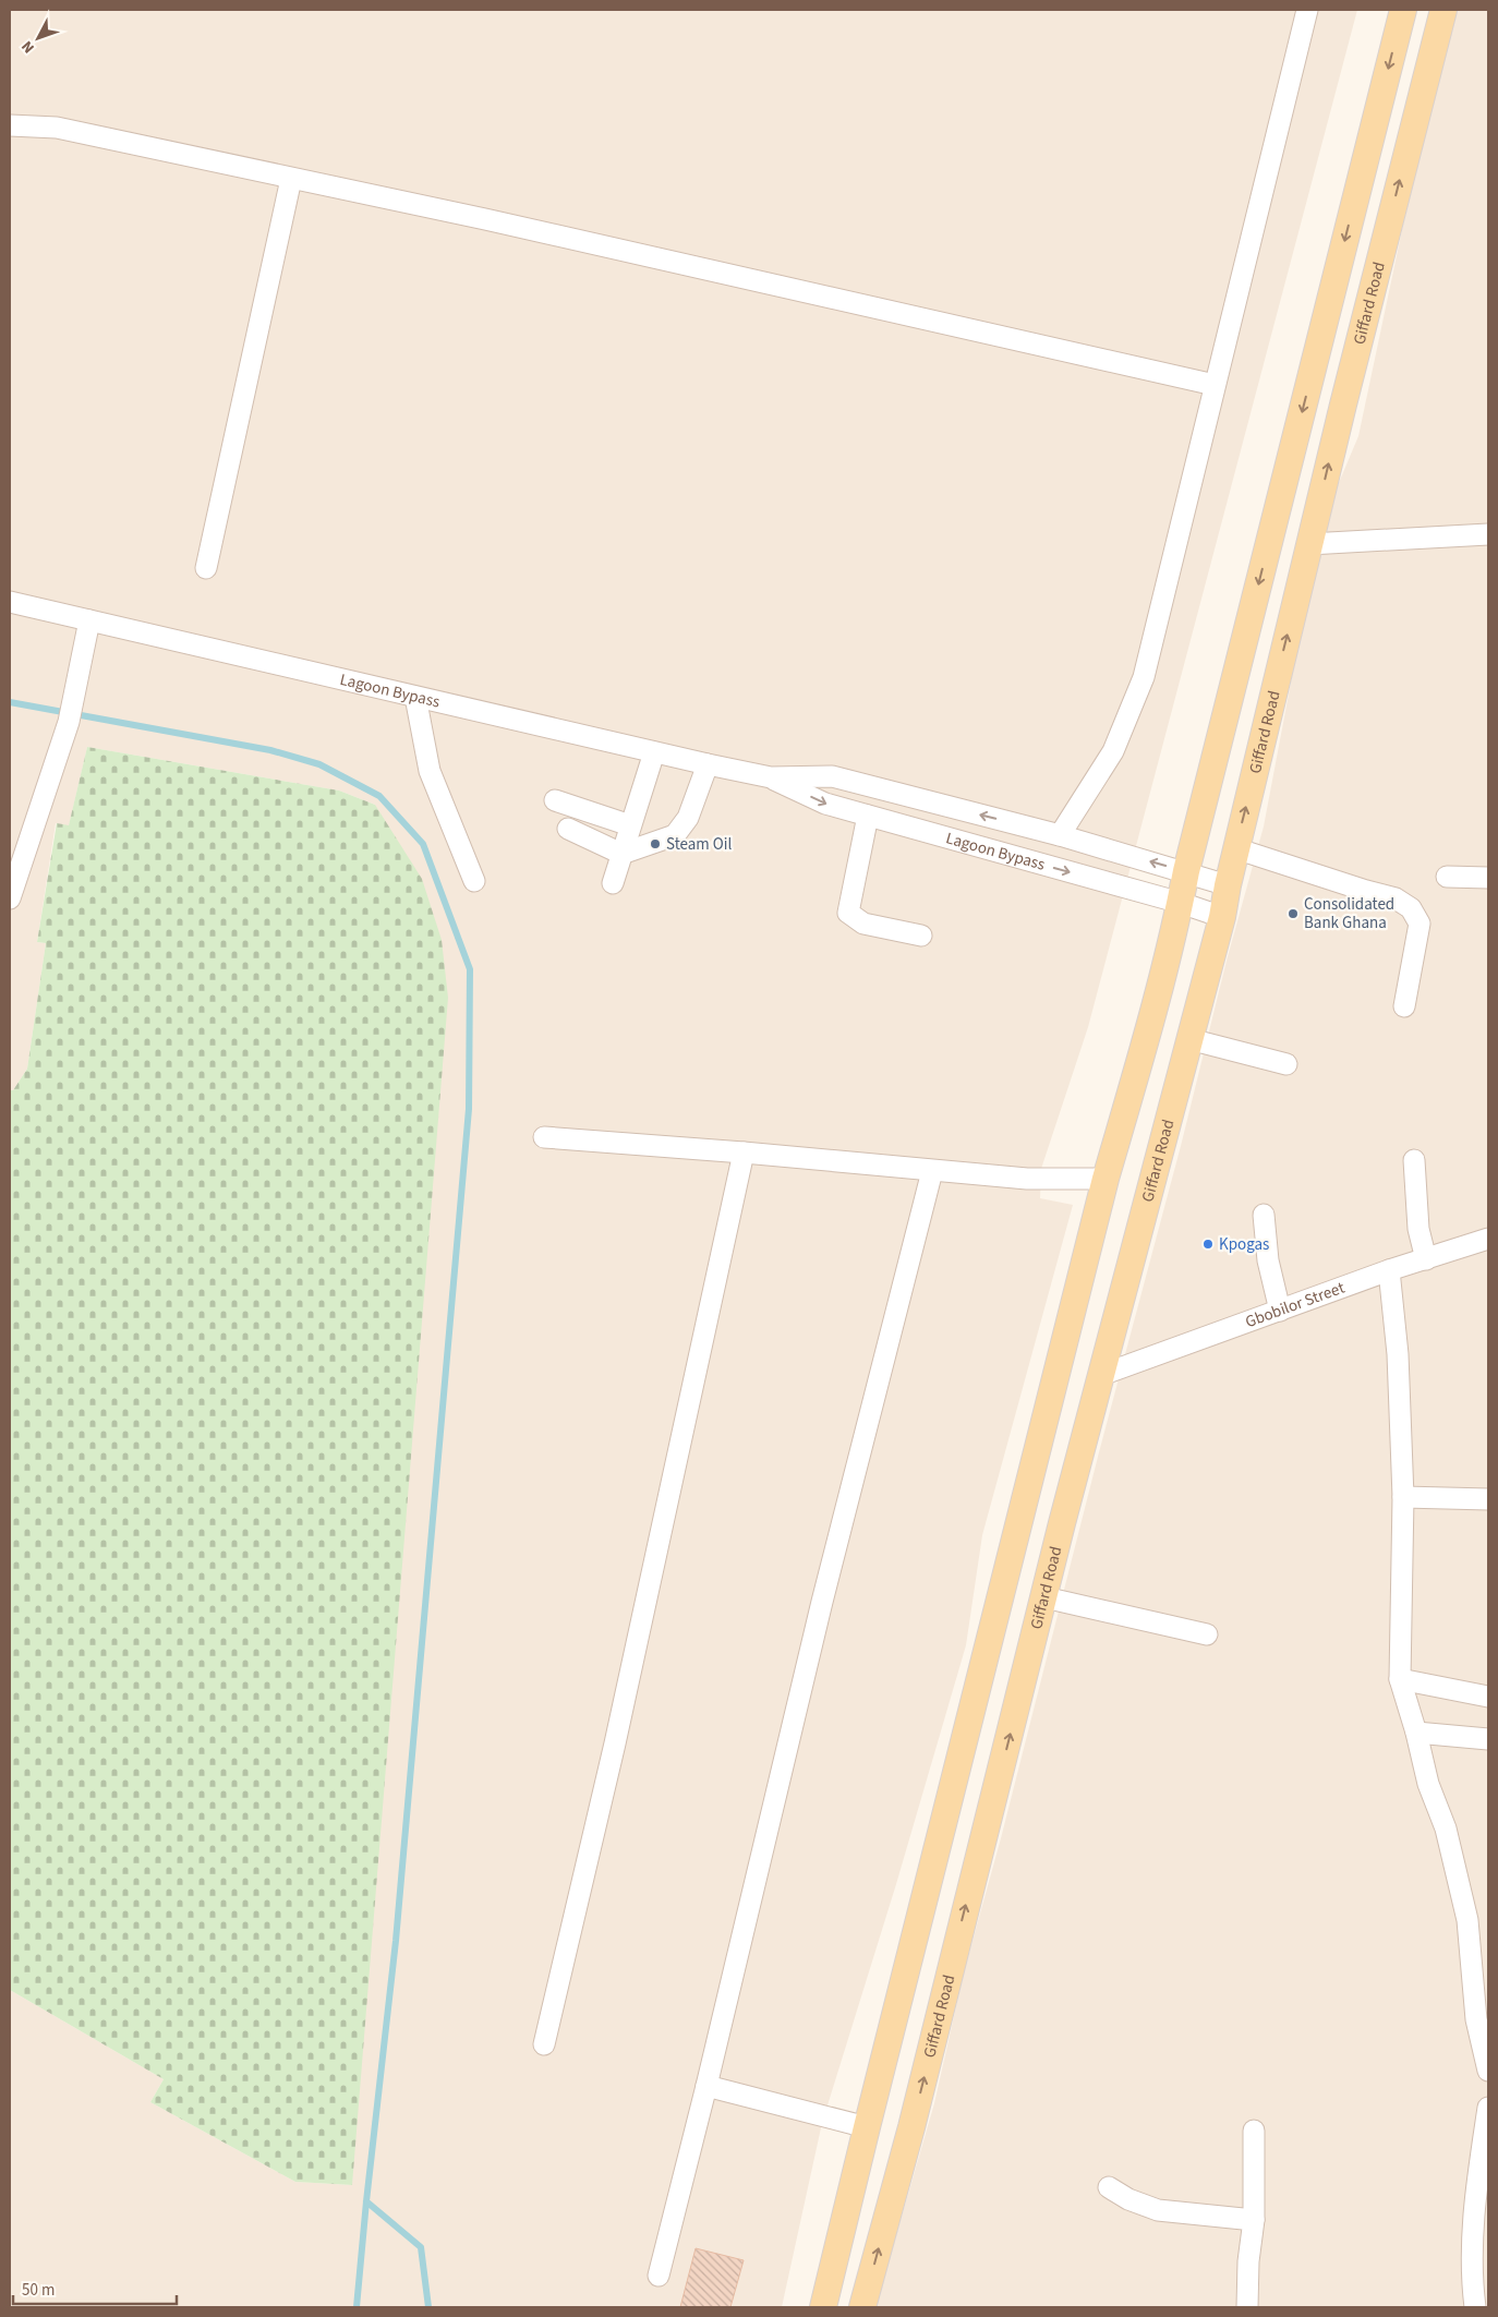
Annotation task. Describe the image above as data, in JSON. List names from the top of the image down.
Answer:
{
  "streets": {
    "main road": ["Giffard Road"],
    "street": ["Lagoon Bypass", "Gbobilor Street"]
  },
  "crossings": [
    ["Giffard Road", "Lagoon Bypass"],
    ["Giffard Road", "Gbobilor Street"]
  ],
  "places": ["Steam Oil", "Consolidated Bank Ghana", "Kpogas"],
  "scale_bar": "50 m",
  "north": "bottom left"
}
